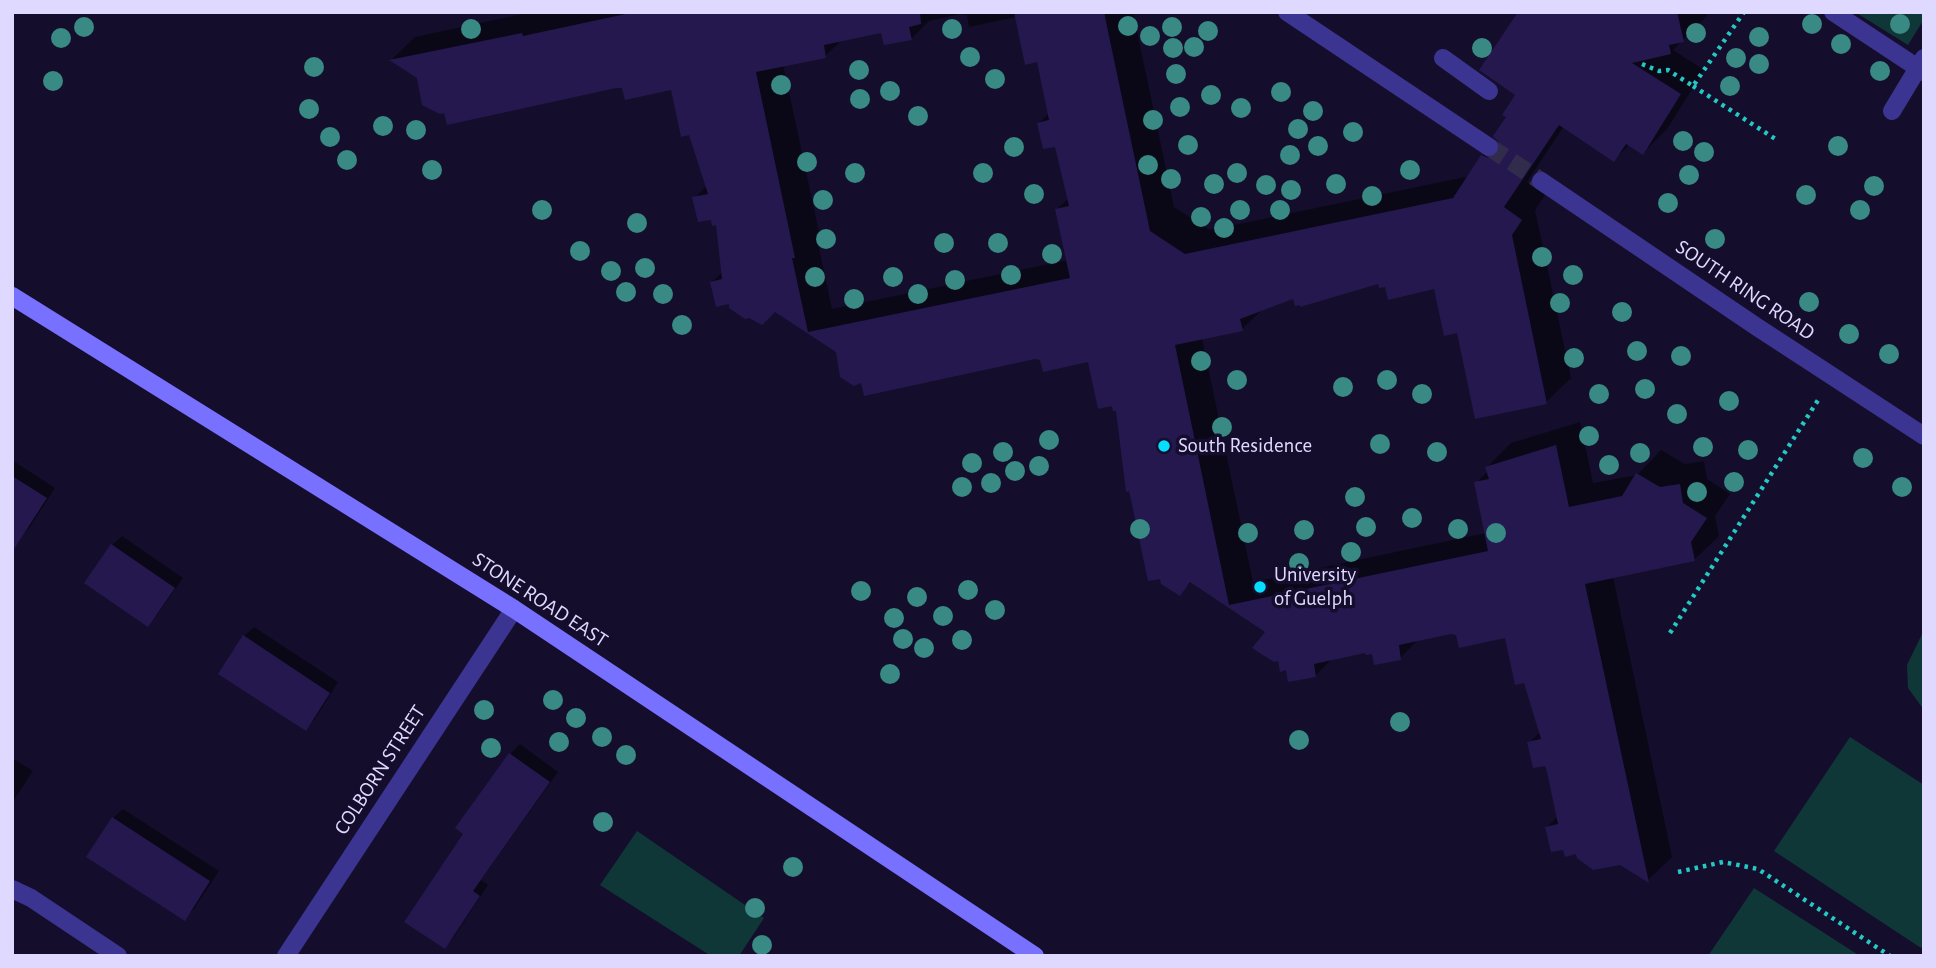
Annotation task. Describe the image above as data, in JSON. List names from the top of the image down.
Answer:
{
  "streets": {
    "main road": ["STONE ROAD EAST"],
    "street": ["SOUTH RING ROAD", "COLBORN STREET"]
  },
  "crossings": [
    ["STONE ROAD EAST", "COLBORN STREET"]
  ],
  "places": ["South Residence", "University of Guelph"]
}
